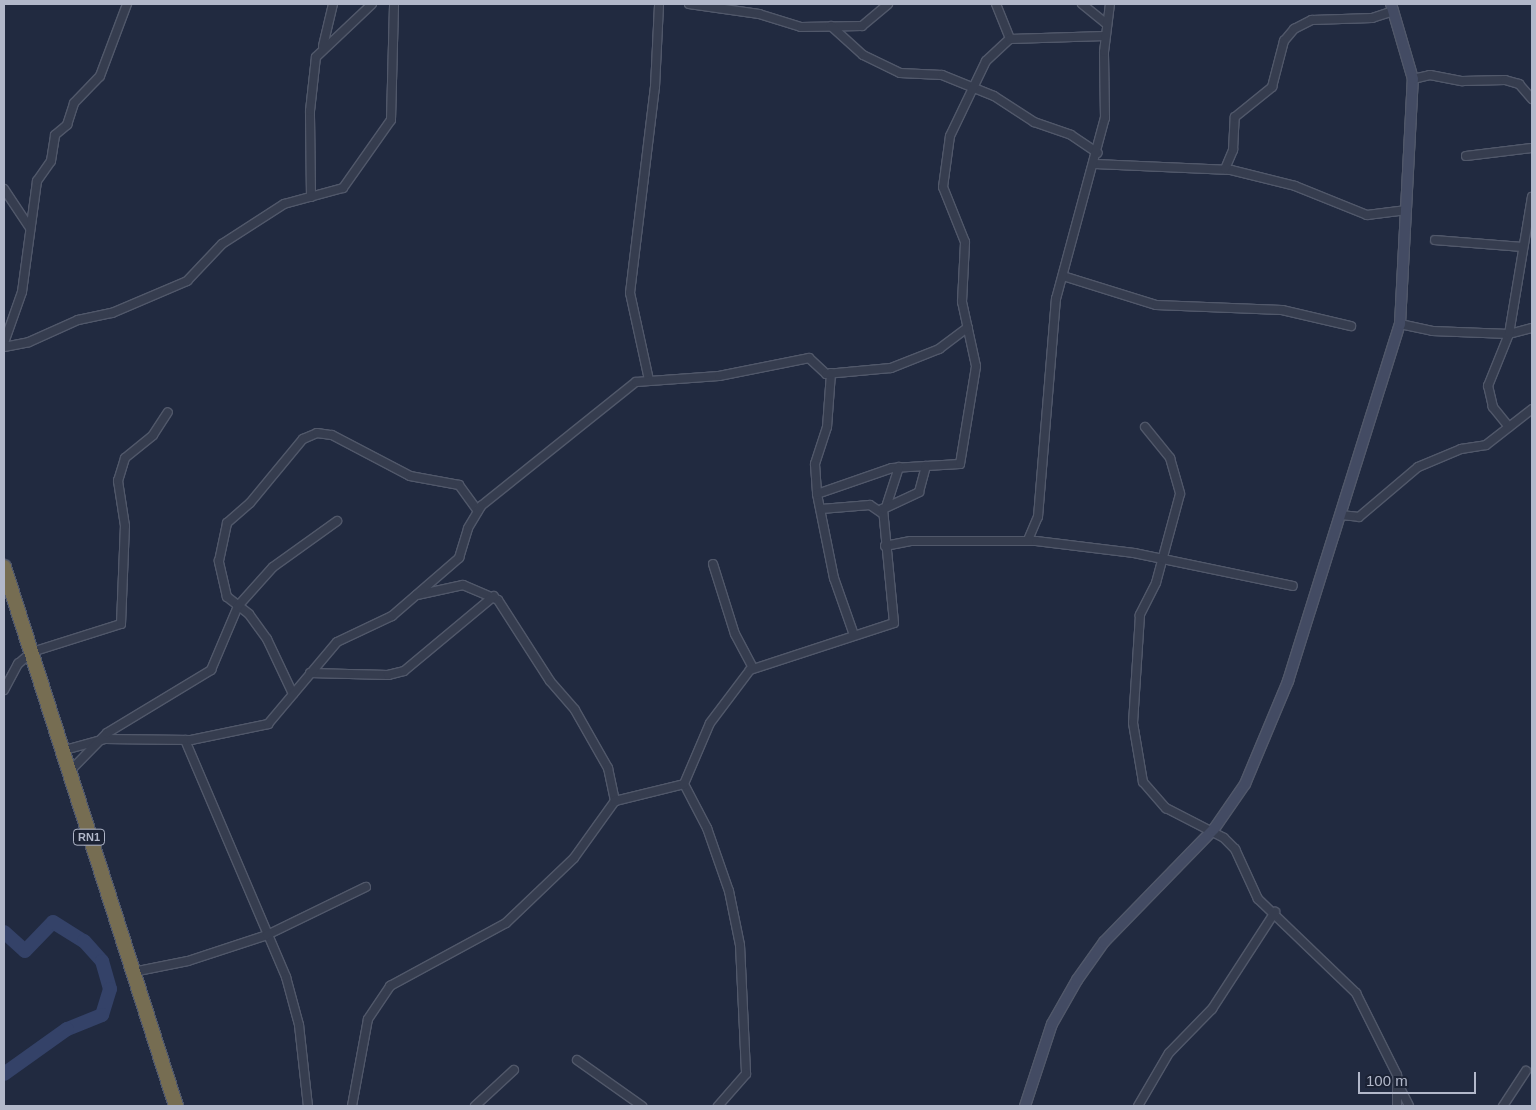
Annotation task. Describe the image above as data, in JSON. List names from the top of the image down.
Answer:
{
  "streets": {
    "highway": ["RN1"]
  },
  "scale_bar": "100 m"
}
